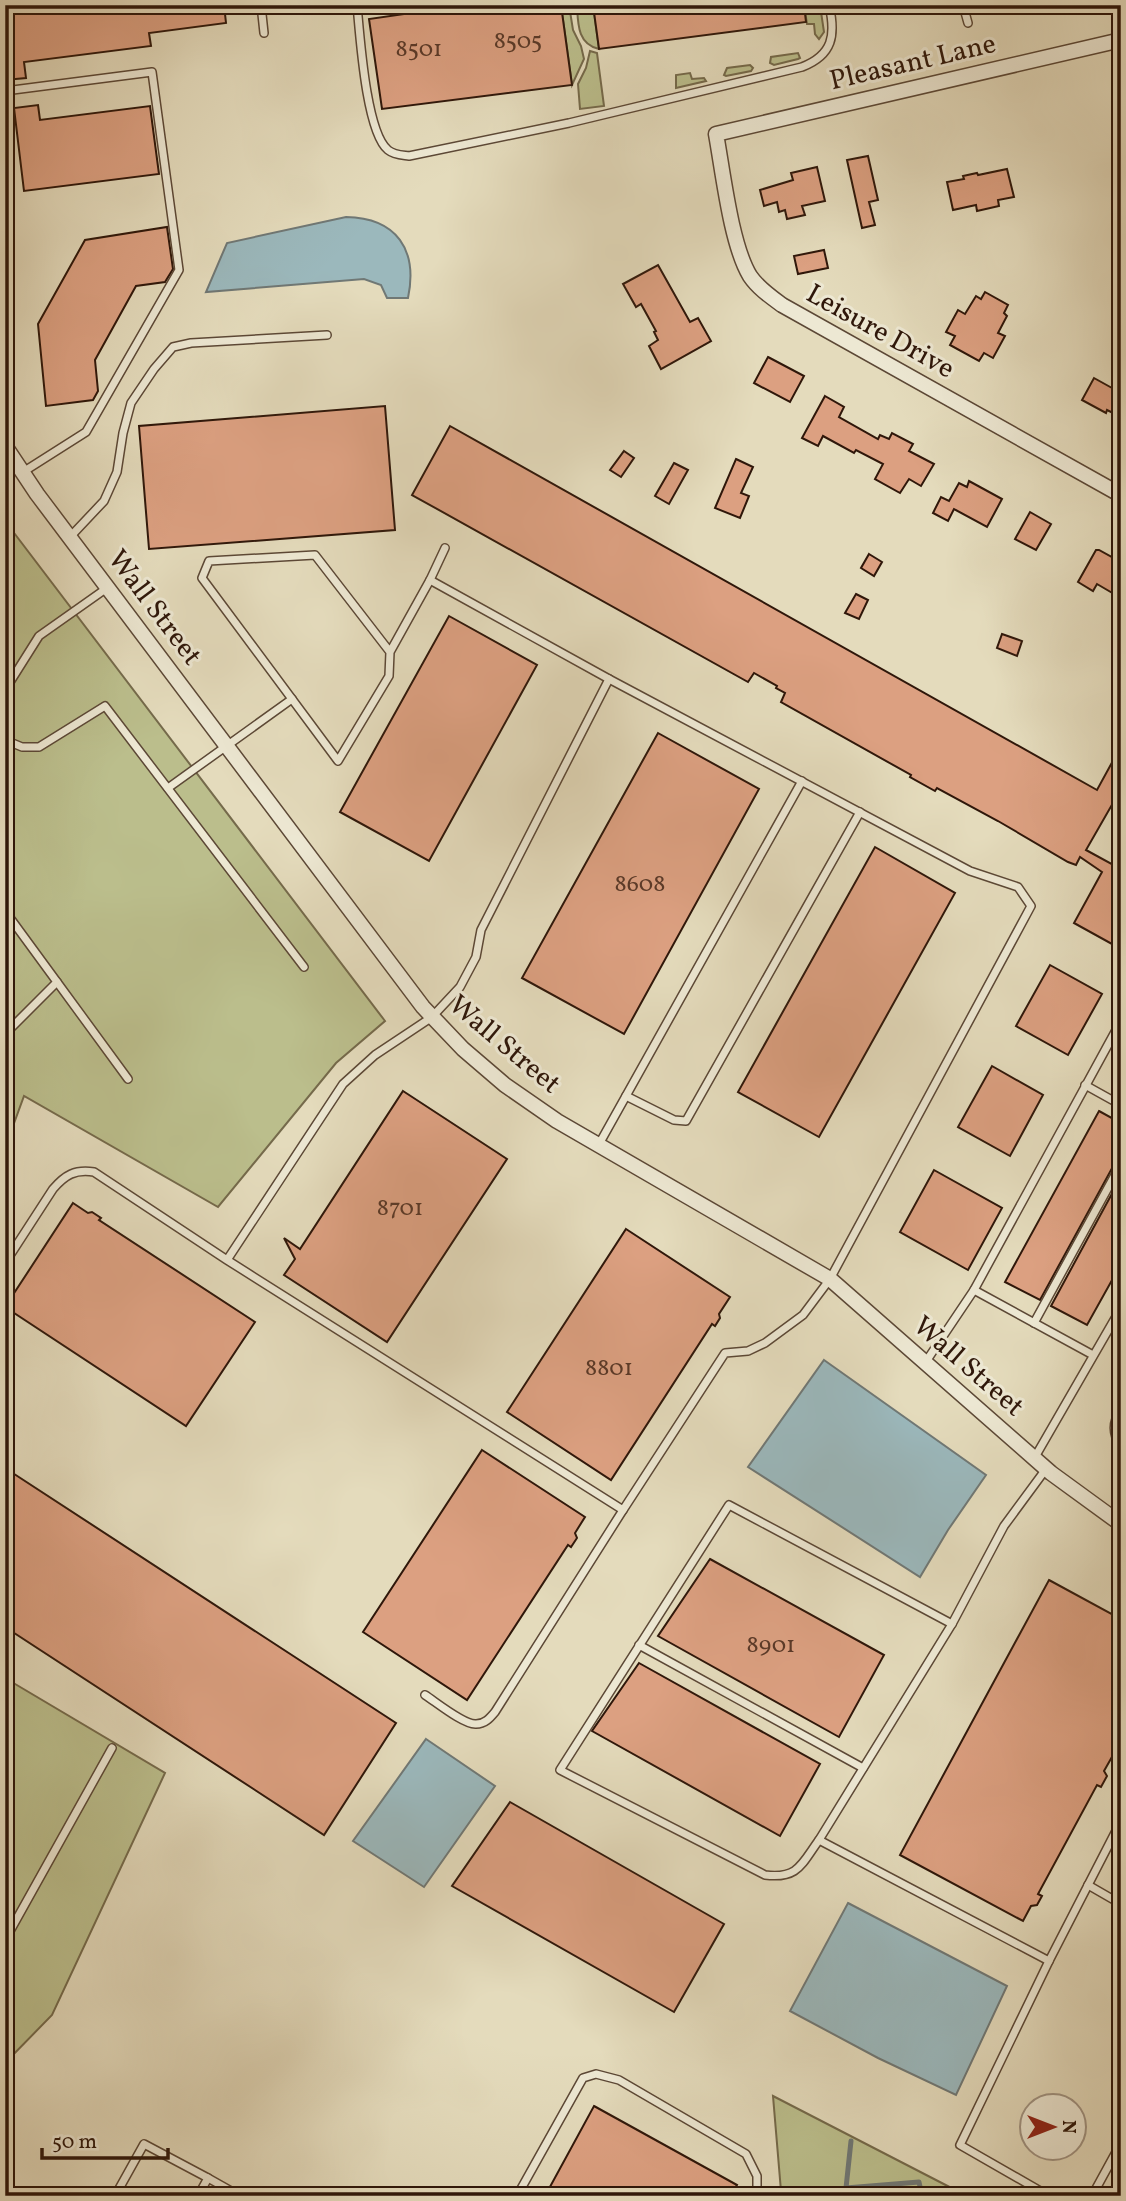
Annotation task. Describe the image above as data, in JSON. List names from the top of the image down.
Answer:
{
  "streets": {
    "street": ["Pleasant Lane", "Leisure Drive", "Wall Street"]
  },
  "crossings": [
    ["Pleasant Lane", "Leisure Drive"]
  ],
  "house_numbers": [
    "8505",
    "8501",
    "8608",
    "8701",
    "8801",
    "8901"
  ],
  "scale_bar": "50 m",
  "north": "right"
}
